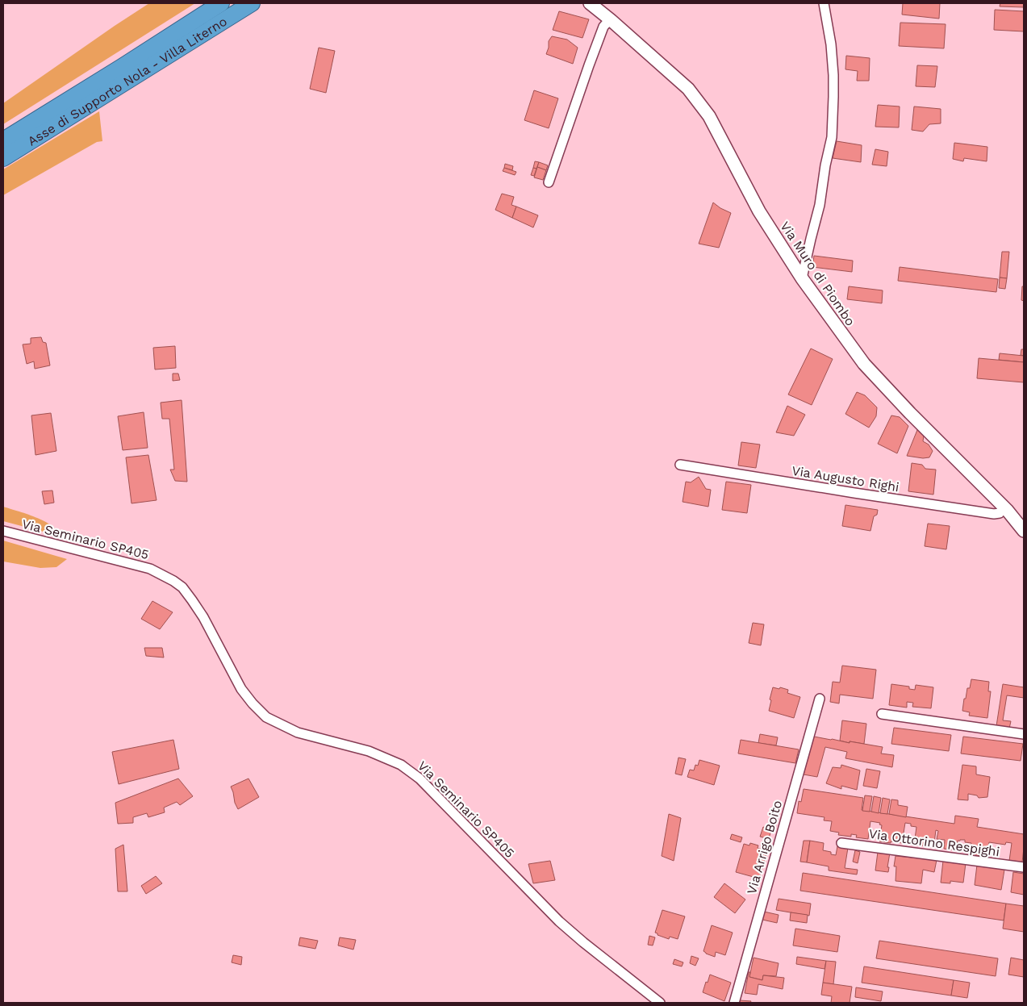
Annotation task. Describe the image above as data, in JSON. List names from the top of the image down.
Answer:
{
  "streets": {
    "highway": ["Asse di Supporto Nola - Villa Literno"],
    "street": [
      "Via Muro di Piombo",
      "Via Augusto Righi",
      "Via Seminario SP405",
      "Via Ottorino Respighi",
      "Via Arrigo Boito"
    ]
  },
  "crossings": [
    ["Via Muro di Piombo", "Via Augusto Righi"]
  ]
}
